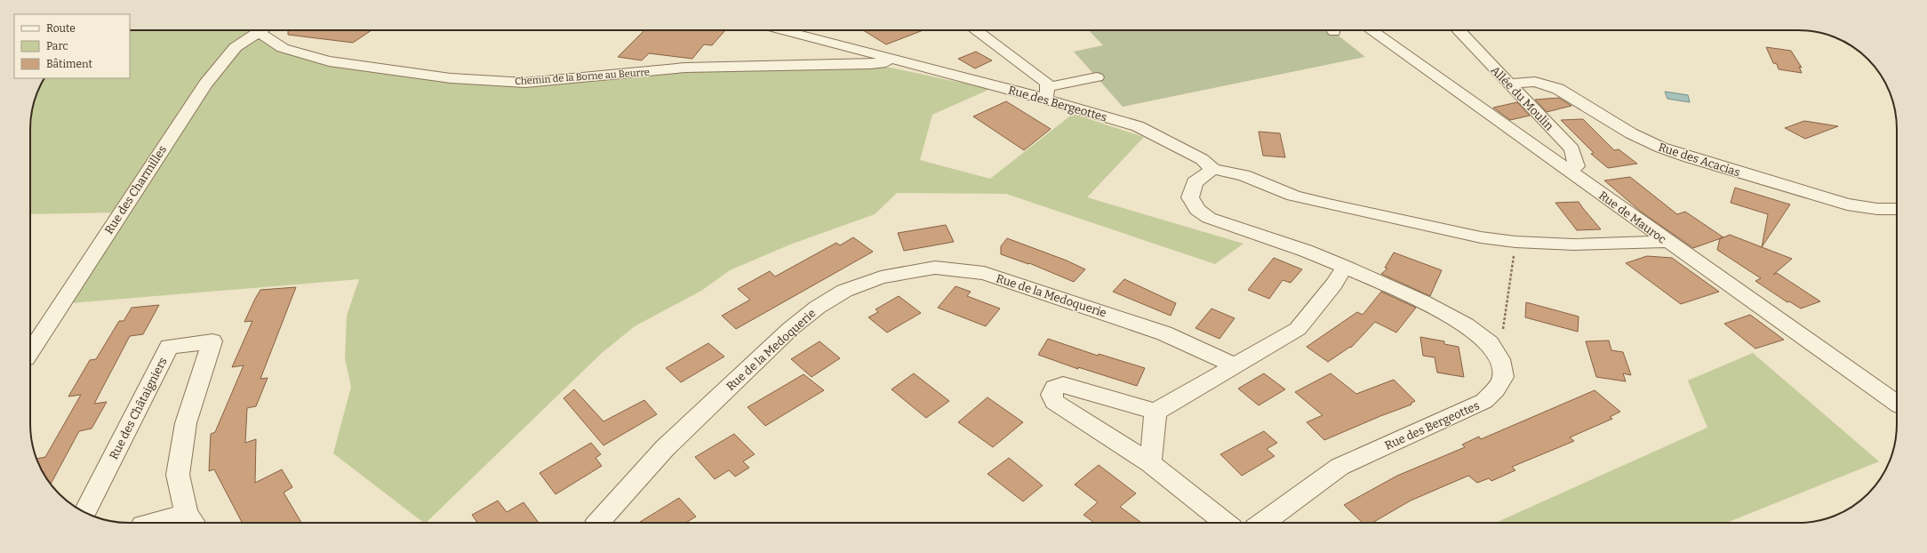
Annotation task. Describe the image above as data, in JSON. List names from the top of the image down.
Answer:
{
  "streets": {
    "street": [
      "Chemin de la Borne au Beurre",
      "Allée du Moulin",
      "Rue des Bergeottes",
      "Rue des Acacias",
      "Rue des Charmilles",
      "Rue de Mauroc",
      "Rue de la Medoquerie",
      "Rue des Châtaigniers"
    ]
  },
  "crossings": [
    ["Chemin de la Borne au Beurre", "Rue des Bergeottes"],
    ["Allée du Moulin", "Rue des Acacias"],
    ["Allée du Moulin", "Rue de Mauroc"],
    ["Rue des Bergeottes", "Rue de Mauroc"]
  ],
  "legend": ["Route", "Parc", "Bâtiment"]
}
